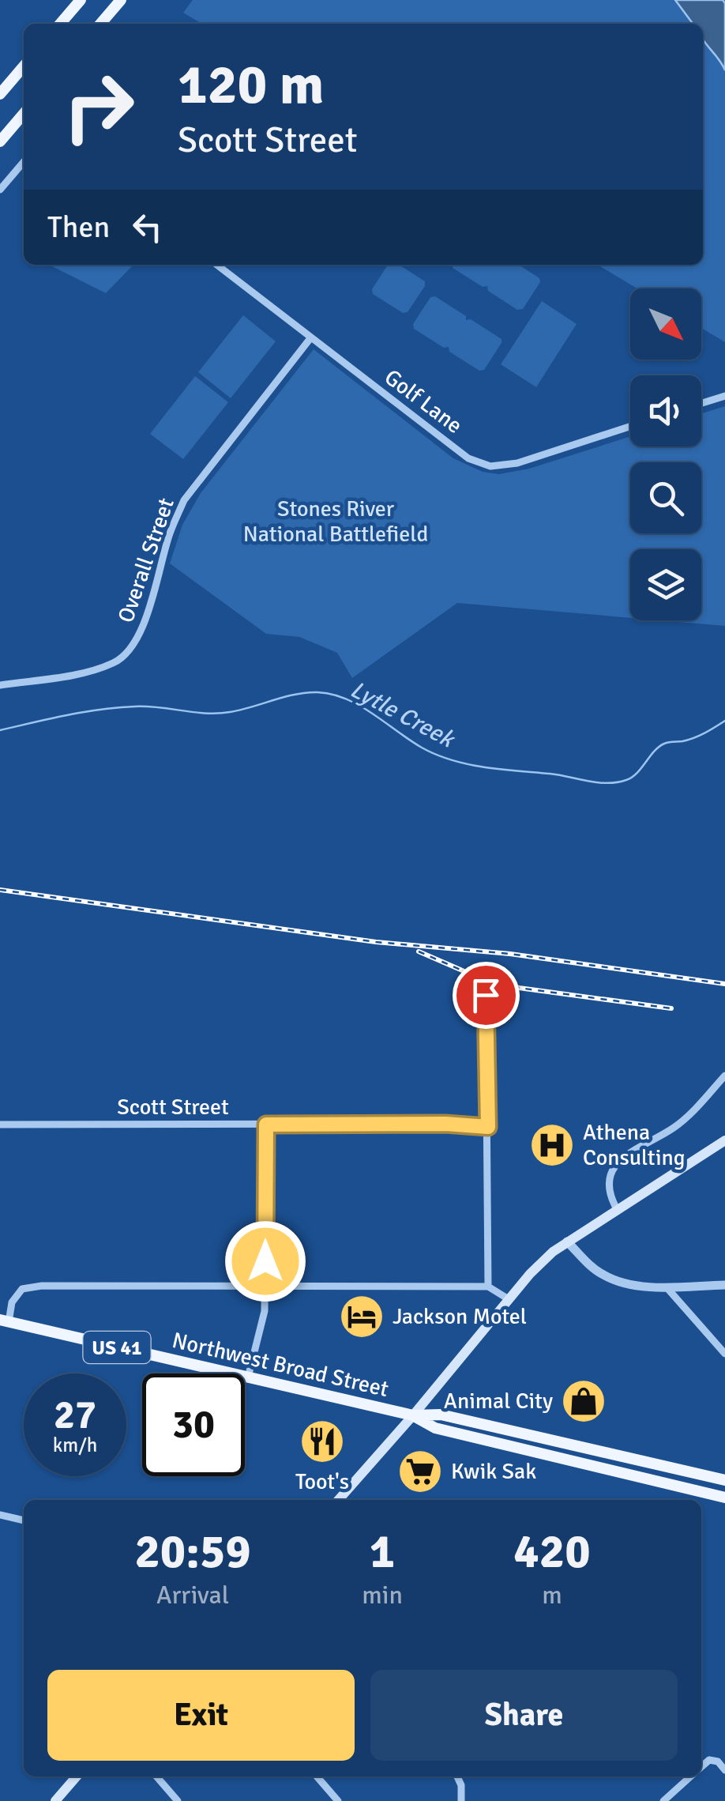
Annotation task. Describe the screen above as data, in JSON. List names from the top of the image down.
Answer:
{
  "streets": {
    "main road": ["US 41", "Northwest Broad Street"],
    "street": ["Golf Lane", "Overall Street", "Scott Street"]
  },
  "crossings": [
    ["Golf Lane", "Overall Street"]
  ],
  "water": ["Lytle Creek"],
  "parks": ["Stones River National Battlefield"],
  "places": {
    "hospital": ["Athena Consulting"],
    "hotel": ["Jackson Motel"],
    "shop": ["Animal City"],
    "restaurant": ["Toot's"],
    "supermarket": ["Kwik Sak"]
  },
  "north": "bottom right",
  "page": {
    "turn": ["120 m", "Scott Street"],
    "then": "Then",
    "speed": "27 km/h",
    "limit": "30",
    "eta": [
      "20:59",
      "Arrival",
      "1",
      "min",
      "420",
      "m"
    ],
    "buttons": ["Exit", "Share"]
  }
}
